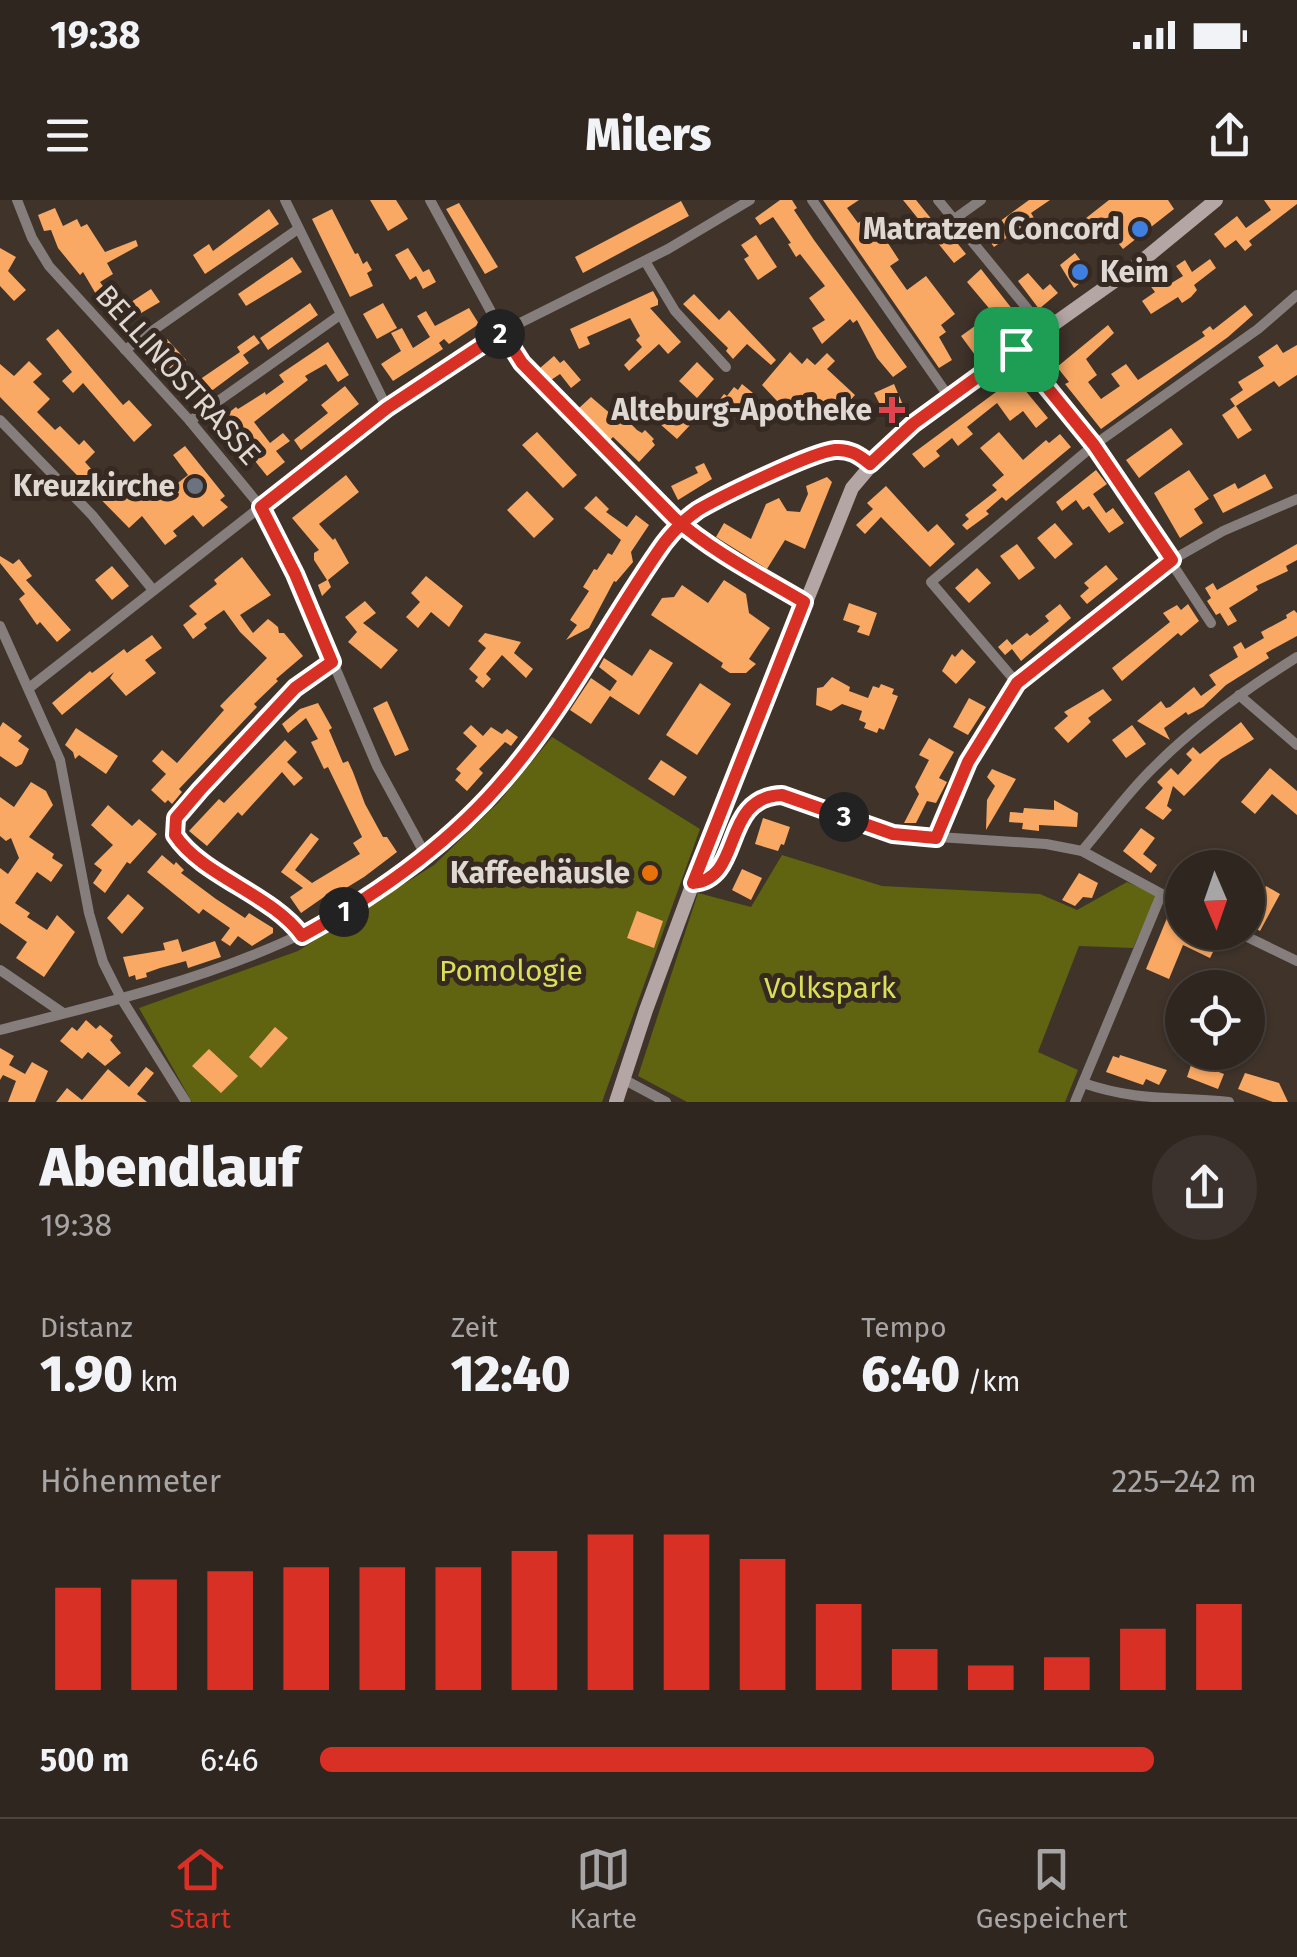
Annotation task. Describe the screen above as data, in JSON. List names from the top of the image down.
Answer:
{
  "streets": {
    "street": ["BELLINOSTRASSE"]
  },
  "parks": ["Pomologie", "Volkspark"],
  "places": {
    "other": [
      "Matratzen Concord",
      "Keim",
      "Kreuzkirche",
      "Kaffeehäusle"
    ],
    "health": ["Alteburg-Apotheke"]
  },
  "north": "bottom",
  "page": {
    "status": "19:38",
    "header": "Milers",
    "pins": ["2", "3", "1"],
    "heading": ["Abendlauf", "19:38"],
    "stats": [
      ["Distanz", "1.90 km"],
      ["Zeit", "12:40"],
      ["Tempo", "6:40 /km"]
    ],
    "chart": ["Höhenmeter", "225–242 m"],
    "list": [
      {
        "name": "500 m",
        "note": "6:46"
      }
    ],
    "tabs": ["Start", "Karte", "Gespeichert"]
  }
}
